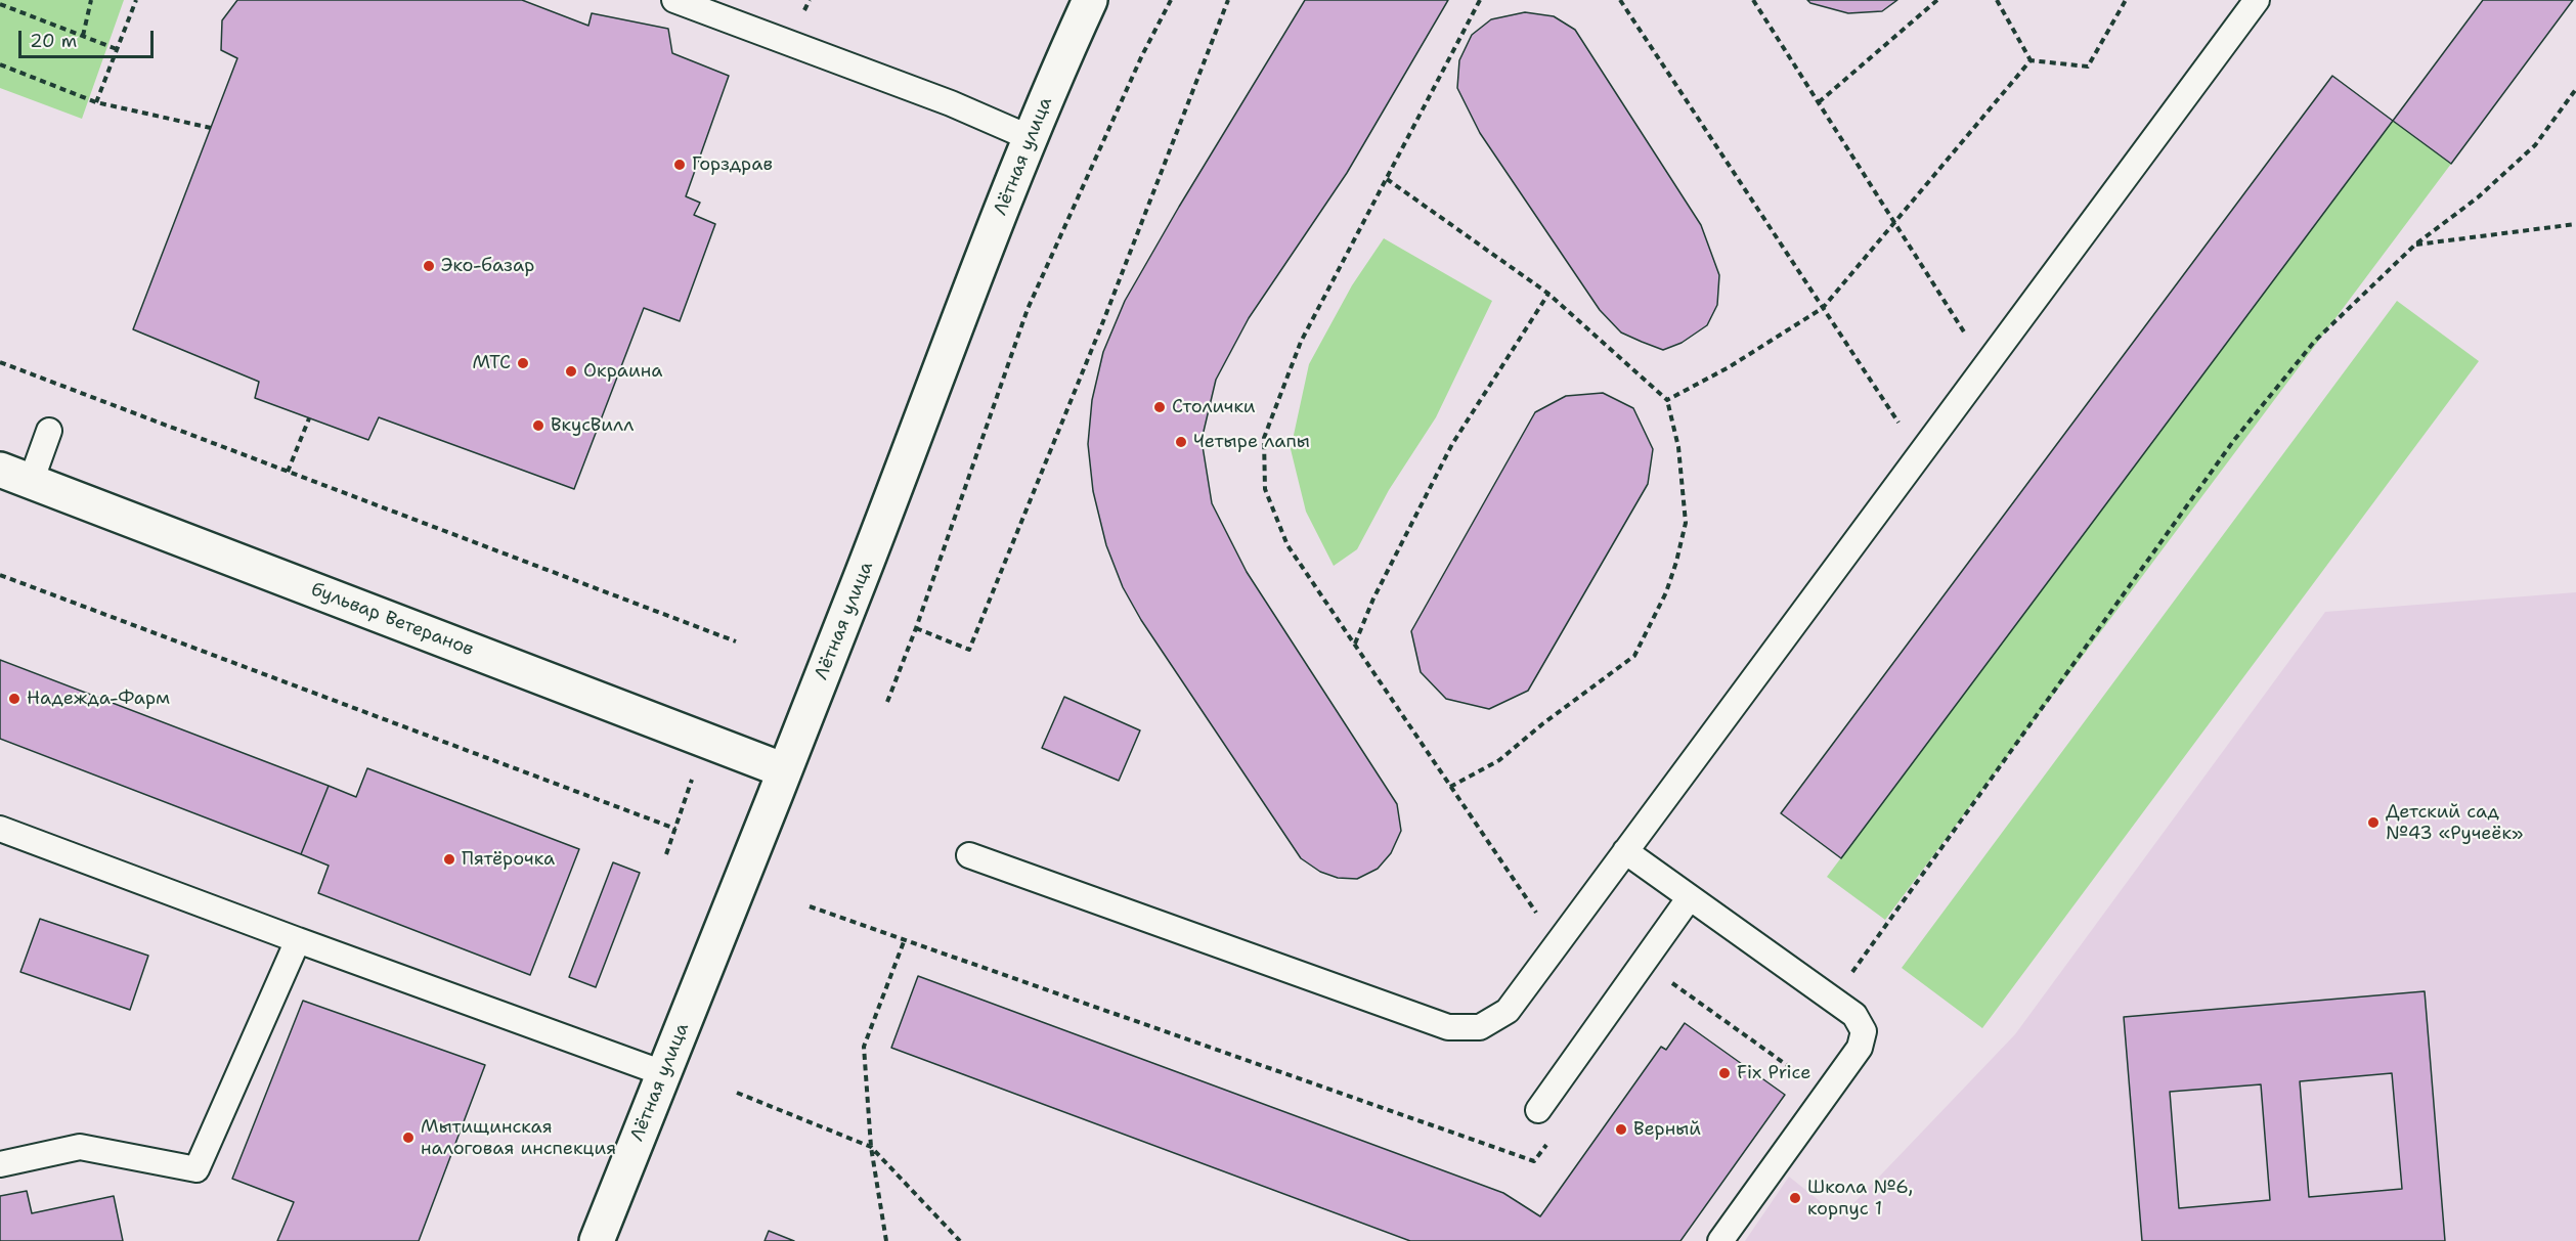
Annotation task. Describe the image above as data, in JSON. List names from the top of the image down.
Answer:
{
  "streets": {
    "street": ["Лётная улица", "бульвар Ветеранов"]
  },
  "crossings": [
    ["Лётная улица", "бульвар Ветеранов"]
  ],
  "places": [
    "Горздрав",
    "Эко-базар",
    "МТС",
    "Окраина",
    "Столички",
    "ВкусВилл",
    "Четыре лапы",
    "Надежда-Фарм",
    "Детский сад №43 «Ручеёк»",
    "Пятёрочка",
    "Fix Price",
    "Верный",
    "Мытищинская налоговая инспекция",
    "Школа №6, корпус 1"
  ],
  "scale_bar": "20 m"
}
